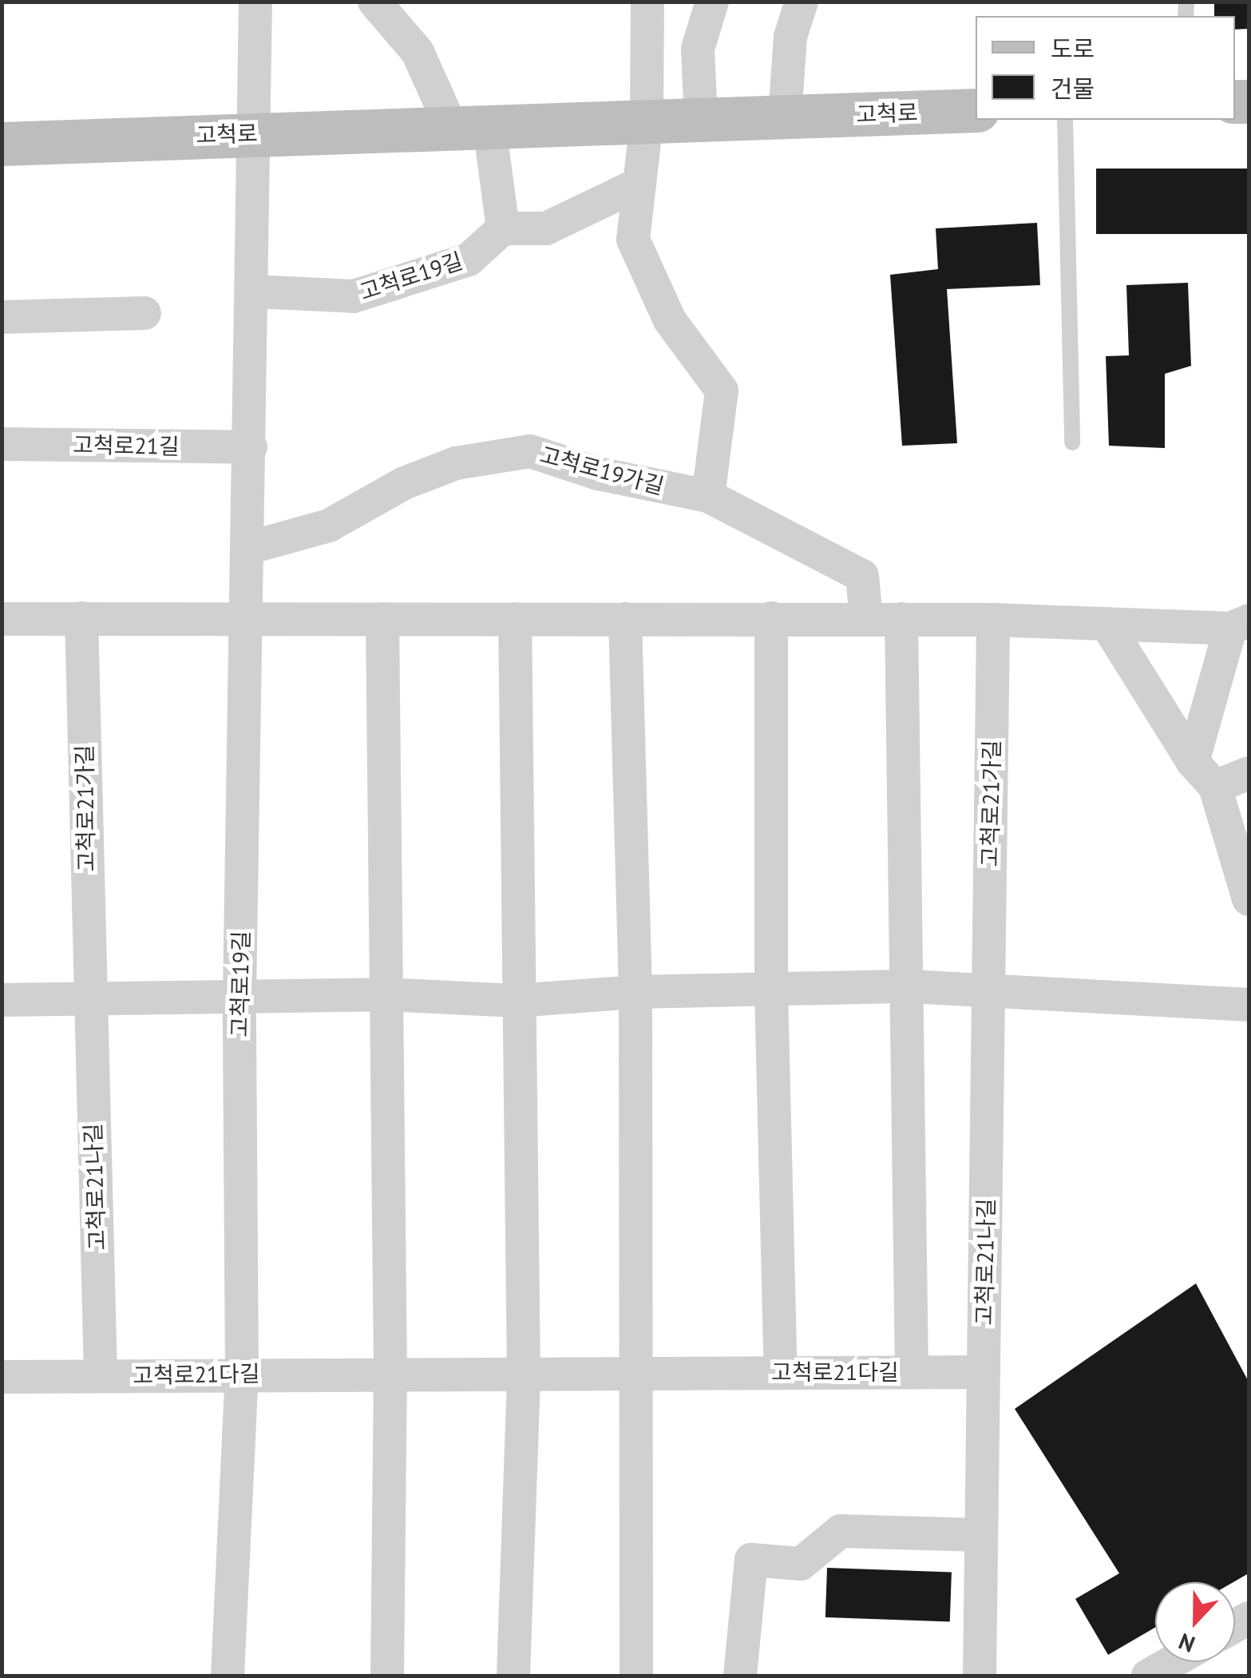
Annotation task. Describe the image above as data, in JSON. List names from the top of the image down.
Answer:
{
  "streets": {
    "main road": ["고척로"],
    "street": [
      "고척로19길",
      "고척로21길",
      "고척로19가길",
      "고척로21가길",
      "고척로21나길",
      "고척로21다길"
    ]
  },
  "crossings": [
    ["고척로", "고척로19길"],
    ["고척로19길", "고척로21길"],
    ["고척로19길", "고척로19가길"],
    ["고척로19길", "고척로21다길"],
    ["고척로21가길", "고척로21나길"],
    ["고척로21나길", "고척로21다길"]
  ],
  "legend": ["도로", "건물"],
  "north": "bottom"
}
